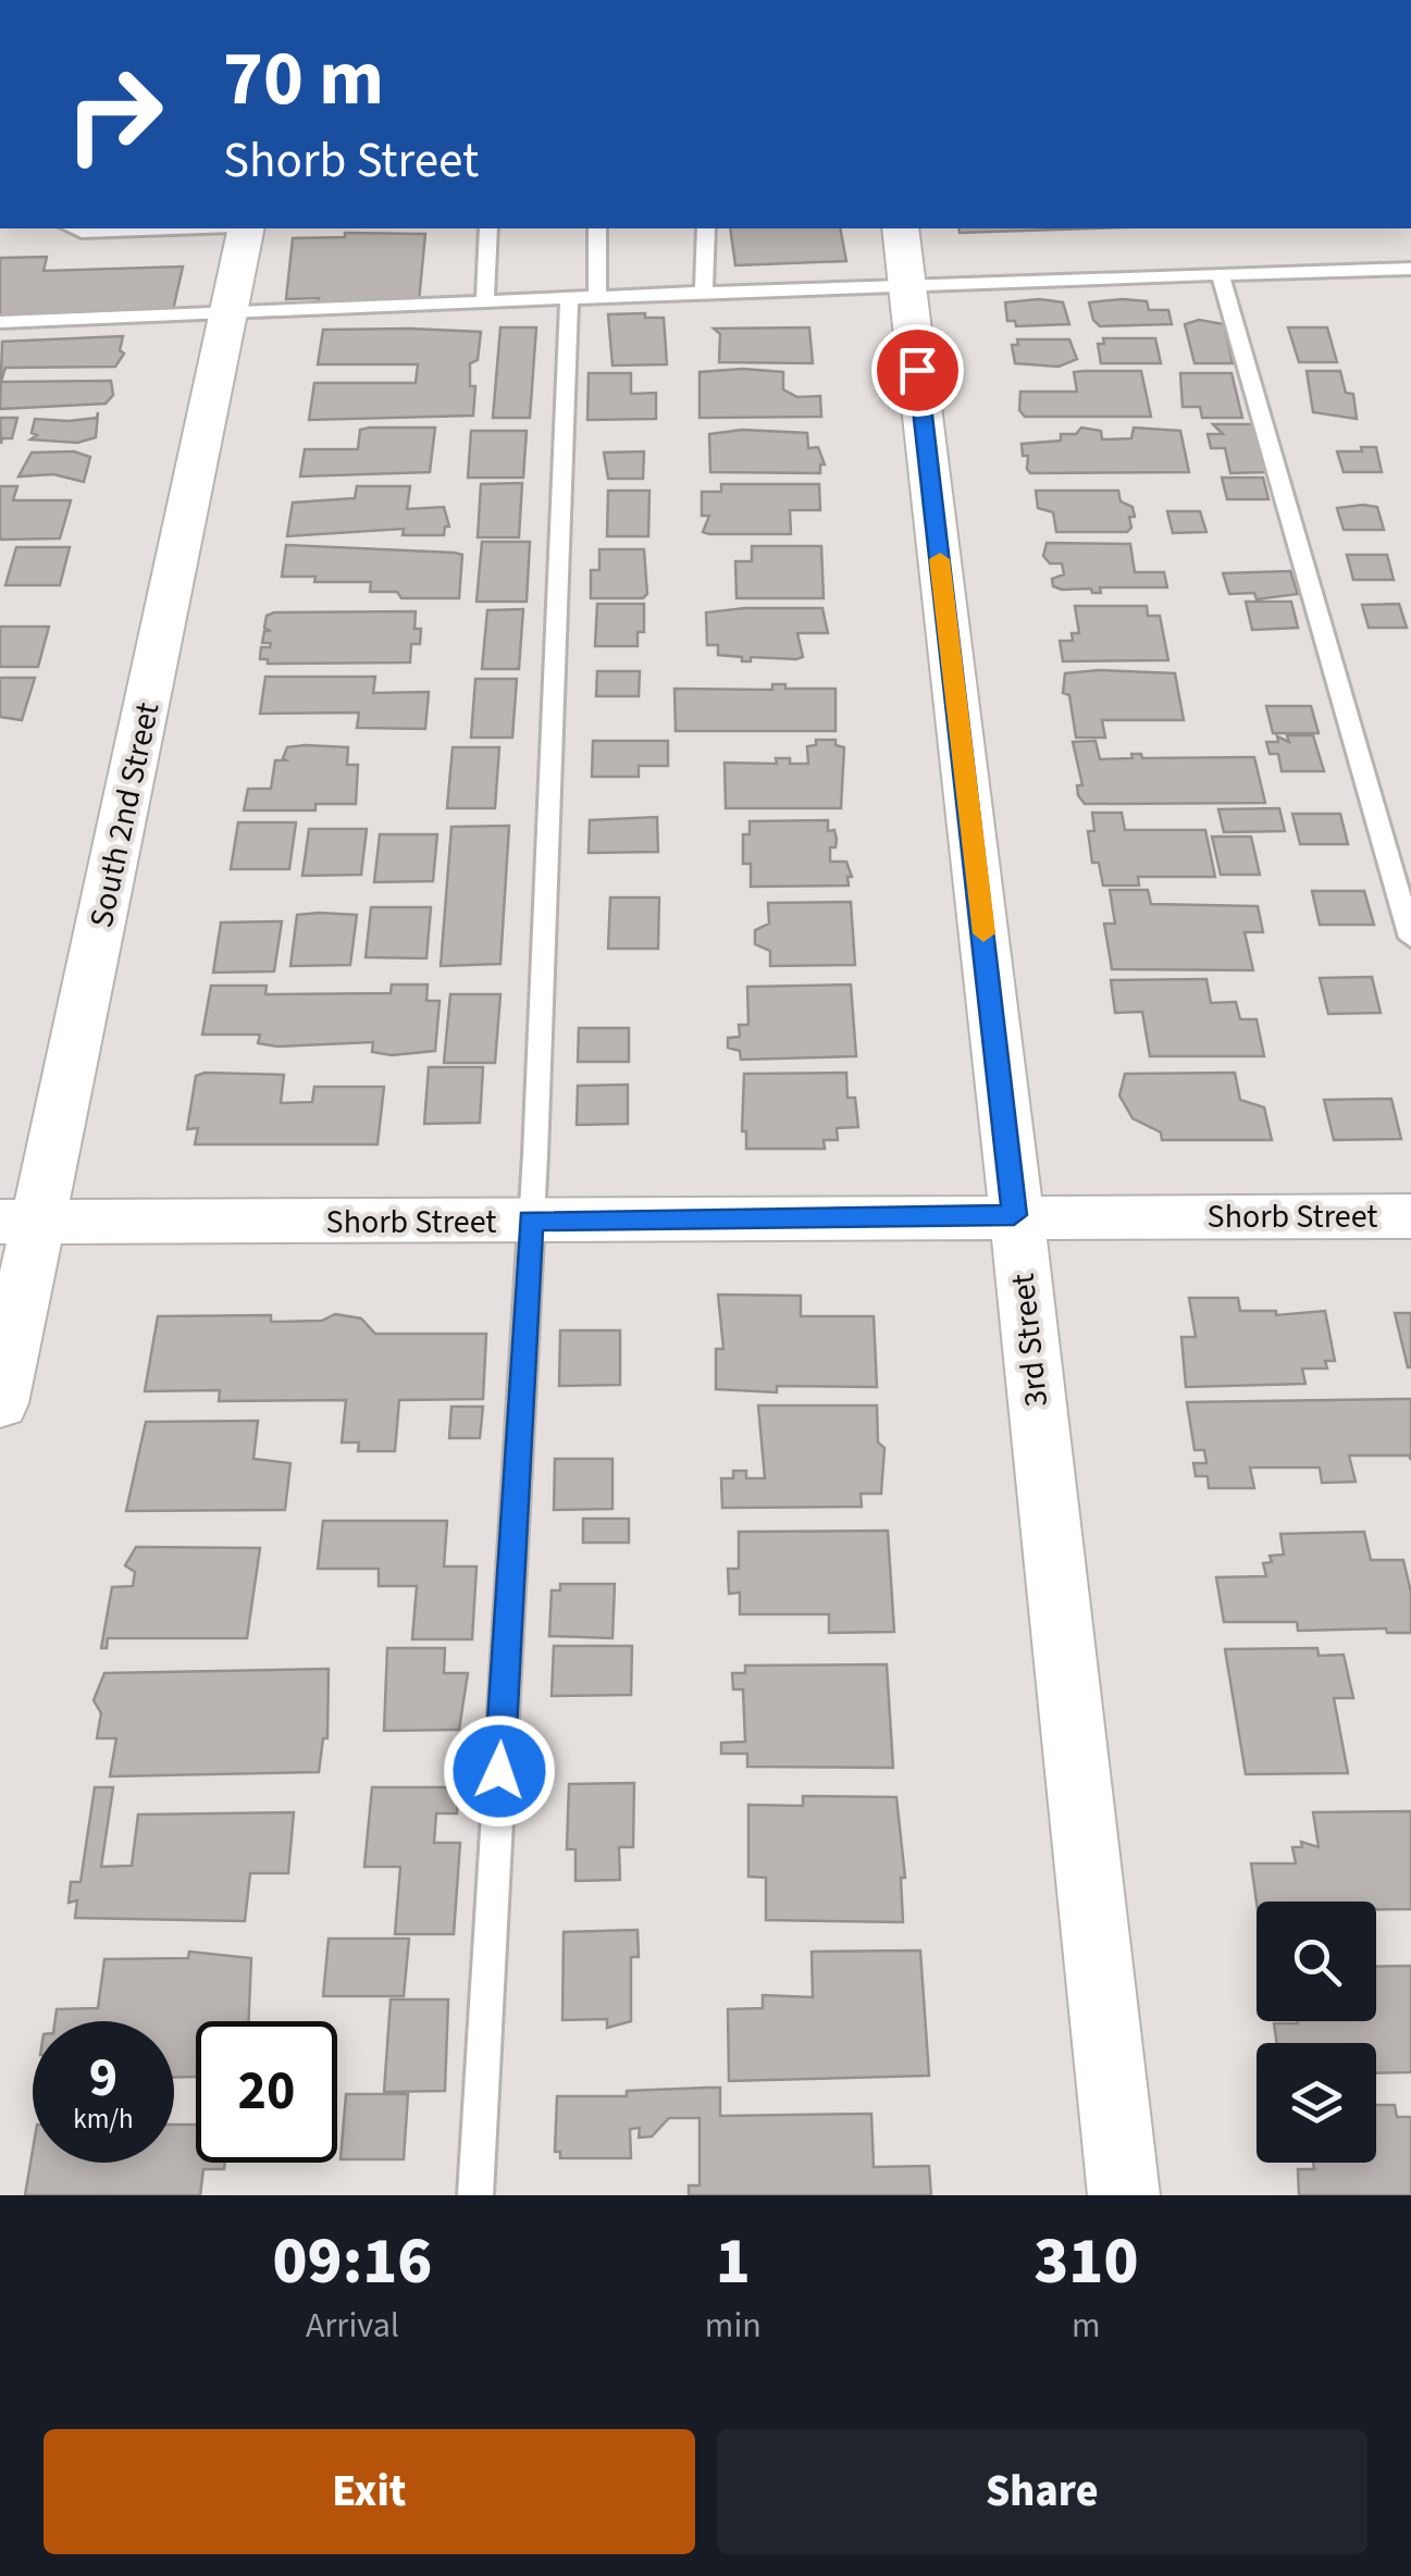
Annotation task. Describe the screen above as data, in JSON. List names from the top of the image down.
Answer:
{
  "streets": {
    "street": ["South 2nd Street", "Shorb Street", "3rd Street"]
  },
  "crossings": [
    ["South 2nd Street", "Shorb Street"],
    ["Shorb Street", "3rd Street"]
  ],
  "page": {
    "turn": ["70 m", "Shorb Street"],
    "speed": "9 km/h",
    "limit": "20",
    "eta": [
      "09:16",
      "Arrival",
      "1",
      "min",
      "310",
      "m"
    ],
    "buttons": ["Exit", "Share"]
  }
}
